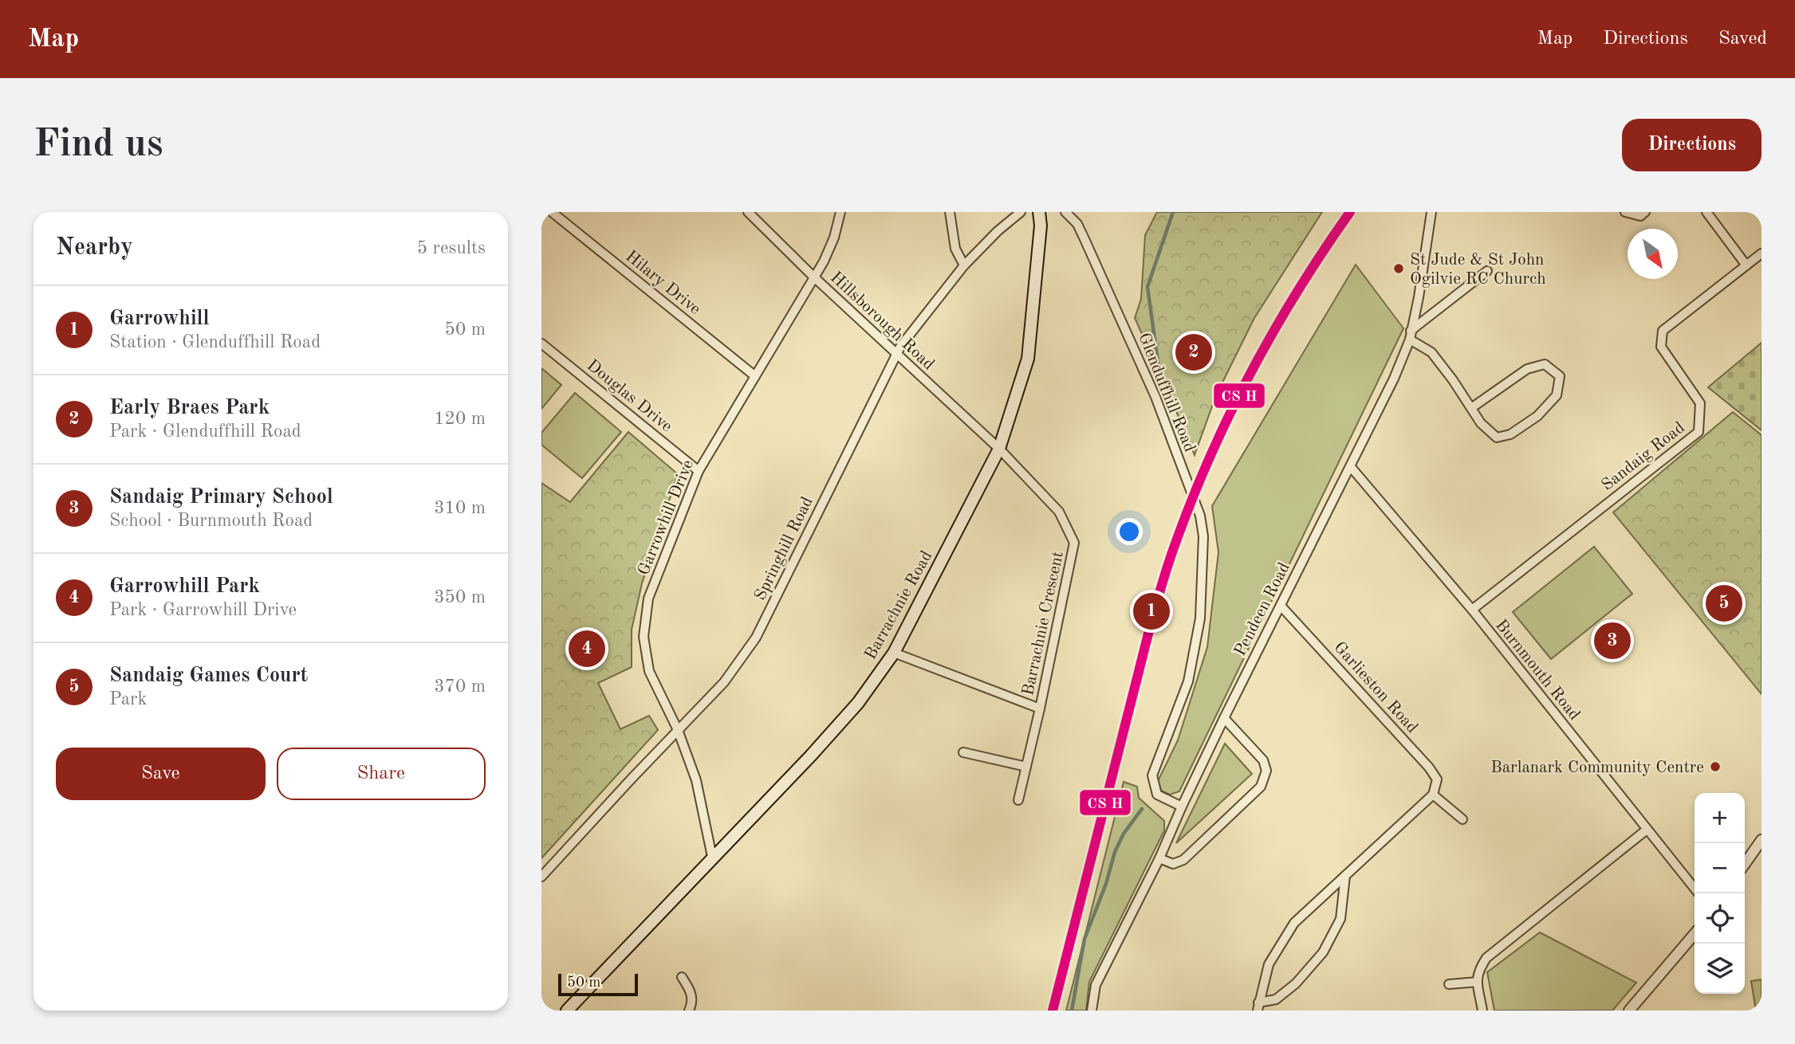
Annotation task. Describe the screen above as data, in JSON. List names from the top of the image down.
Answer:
{
  "streets": {
    "main road": ["Barrachnie Road"],
    "street": [
      "Hilary Drive",
      "Hillsborough Road",
      "Glenduffhill Road",
      "Douglas Drive",
      "Sandaig Road",
      "Garrowhill Drive",
      "Springhill Road",
      "Pendeen Road",
      "Barrachnie Crescent",
      "Burnmouth Road",
      "Garlieston Road"
    ]
  },
  "crossings": [
    ["Hilary Drive", "Garrowhill Drive"],
    ["Hillsborough Road", "Garrowhill Drive"],
    ["Hillsborough Road", "Springhill Road"],
    ["Hillsborough Road", "Barrachnie Road"],
    ["Hillsborough Road", "Barrachnie Crescent"],
    ["Glenduffhill Road", "Pendeen Road"],
    ["Douglas Drive", "Garrowhill Drive"],
    ["Sandaig Road", "Burnmouth Road"],
    ["Garrowhill Drive", "Springhill Road"],
    ["Garrowhill Drive", "Barrachnie Road"],
    ["Barrachnie Road", "Barrachnie Crescent"],
    ["Pendeen Road", "Burnmouth Road"],
    ["Pendeen Road", "Garlieston Road"]
  ],
  "places": ["St Jude & St John Ogilvie RC Church", "Barlanark Community Centre"],
  "scale_bar": "50 m",
  "north": "bottom right",
  "page": {
    "header": "Map",
    "nav": ["Map", "Directions", "Saved"],
    "buttons": [
      "Directions",
      ["Save", "Share"]
    ],
    "title": "Find us",
    "heading": ["Nearby", "5 results"],
    "list": [
      {
        "mark": "1",
        "name": "Garrowhill",
        "note": "Station · Glenduffhill Road",
        "value": "50 m"
      },
      {
        "mark": "2",
        "name": "Early Braes Park",
        "note": "Park · Glenduffhill Road",
        "value": "120 m"
      },
      {
        "mark": "3",
        "name": "Sandaig Primary School",
        "note": "School · Burnmouth Road",
        "value": "310 m"
      },
      {
        "mark": "4",
        "name": "Garrowhill Park",
        "note": "Park · Garrowhill Drive",
        "value": "350 m"
      },
      {
        "mark": "5",
        "name": "Sandaig Games Court",
        "note": "Park",
        "value": "370 m"
      }
    ],
    "pins": [
      "2",
      "5",
      "1",
      "3",
      "4"
    ],
    "map_buttons": ["+", "−"],
    "scale": "50 m"
  }
}
